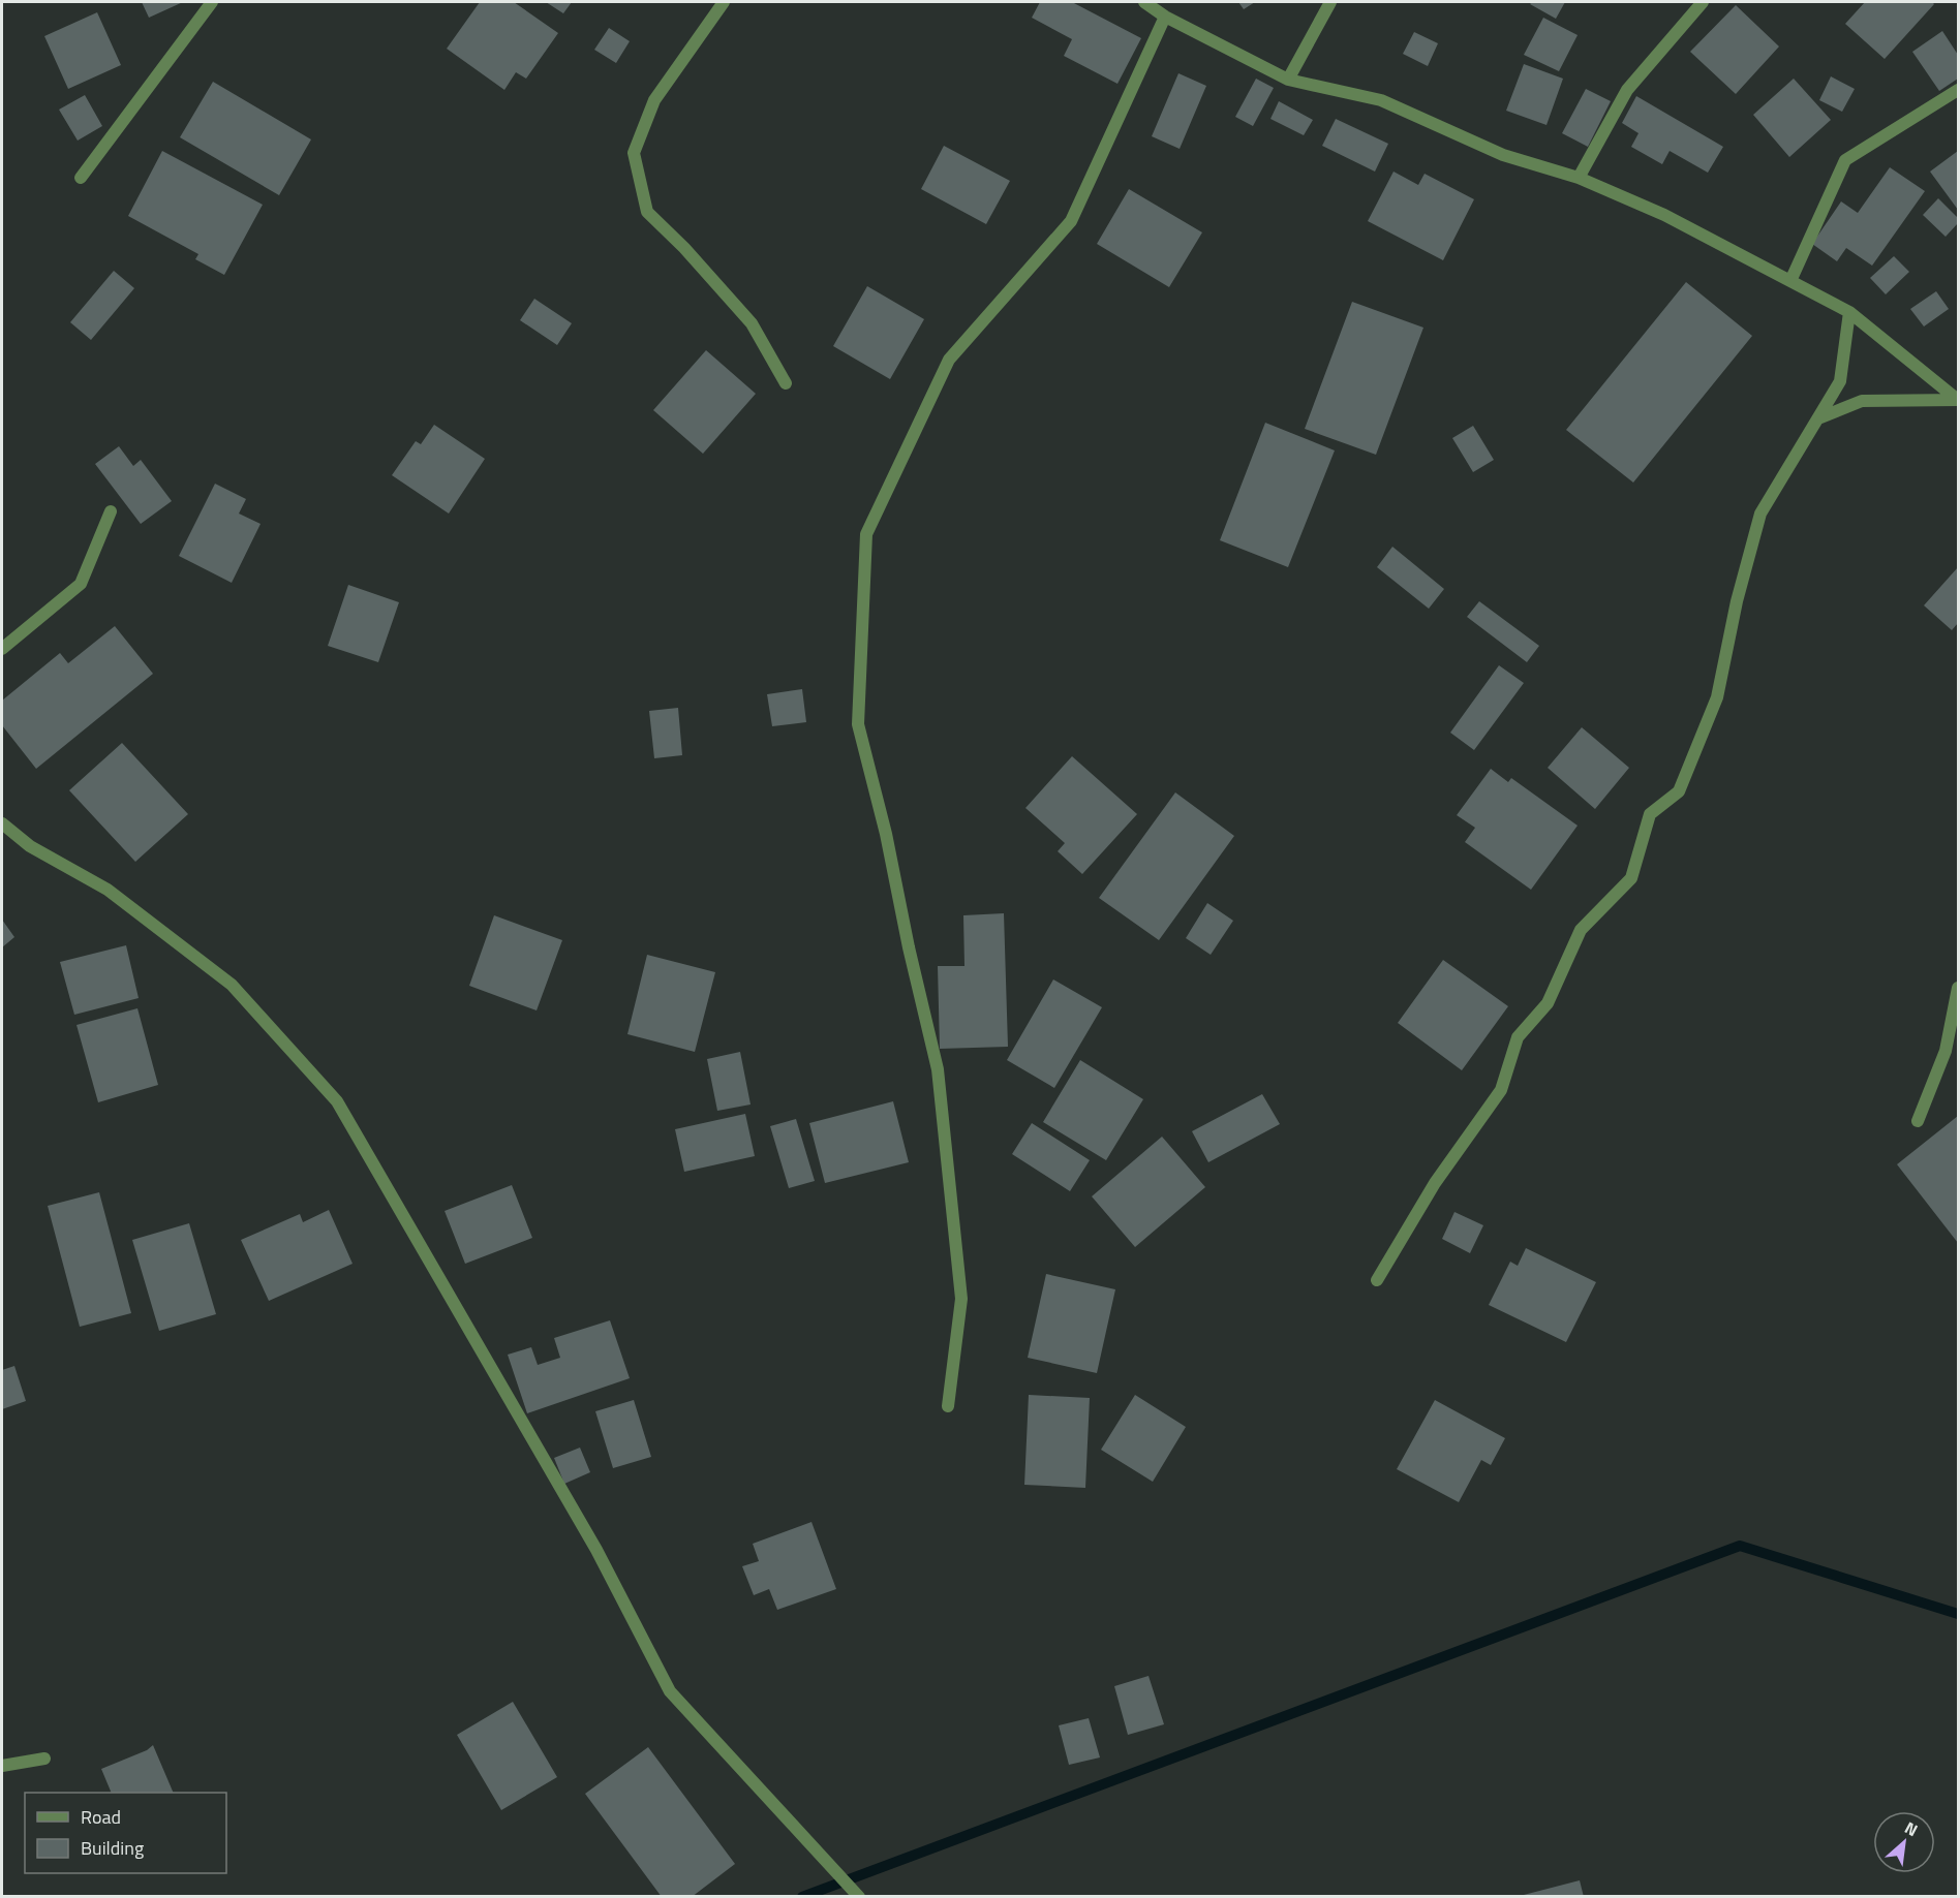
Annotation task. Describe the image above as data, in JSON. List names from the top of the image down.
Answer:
{
  "legend": ["Road", "Building"],
  "north": "top right"
}
